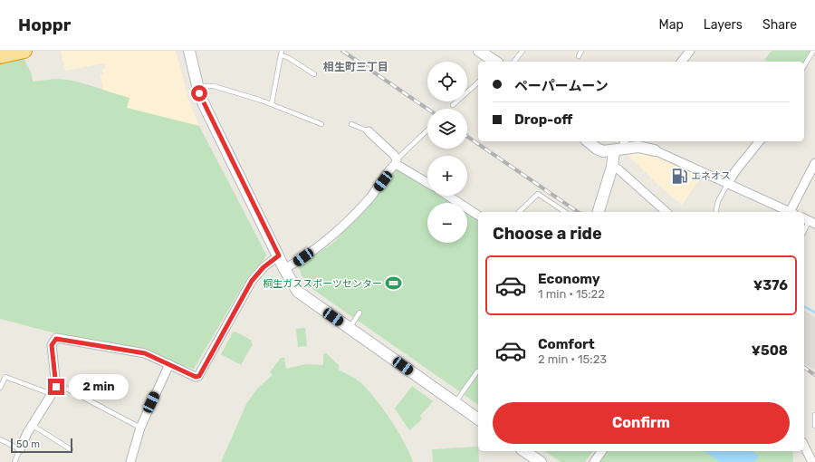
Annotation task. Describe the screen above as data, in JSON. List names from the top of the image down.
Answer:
{
  "districts": ["相生町三丁目"],
  "places": {
    "fuel station": ["エネオス"],
    "sports": ["桐生ガススポーツセンター"]
  },
  "scale_bar": "50 m",
  "page": {
    "header": "Hoppr",
    "nav": ["Map", "Layers", "Share"],
    "map_buttons": ["+", "−"],
    "banner": ["ペーパームーン", "Drop-off"],
    "heading": "Choose a ride",
    "list": [
      {
        "name": "Economy",
        "note": "1 min · 15:22",
        "value": "¥376"
      },
      {
        "name": "Comfort",
        "note": "2 min · 15:23",
        "value": "¥508"
      }
    ],
    "bubble": "2 min",
    "buttons": "Confirm",
    "scale": "50 m"
  }
}
